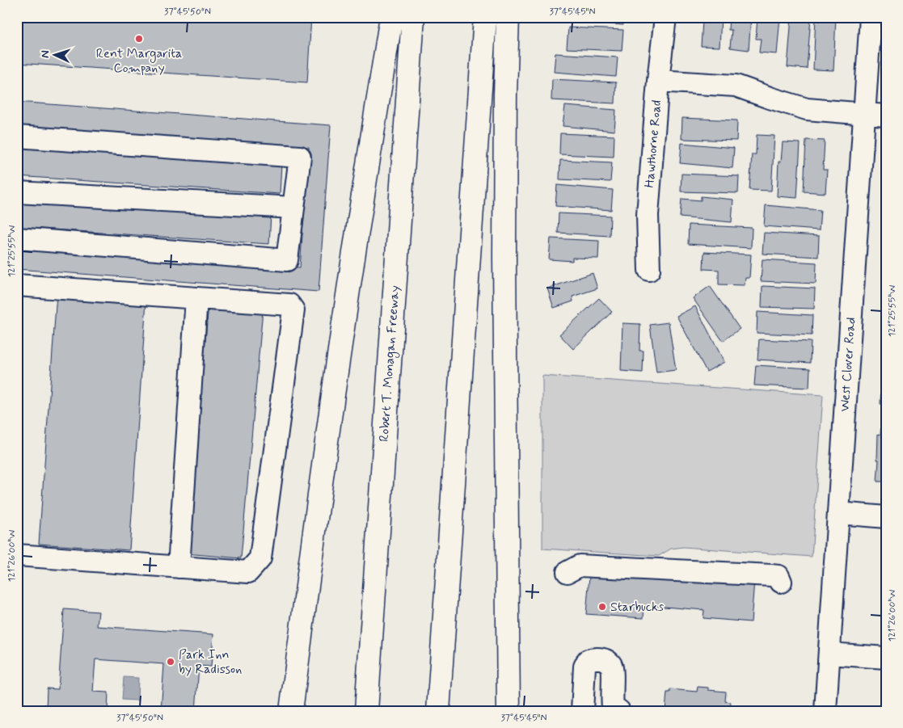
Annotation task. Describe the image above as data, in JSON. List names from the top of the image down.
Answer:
{
  "streets": {
    "highway": ["Robert T. Monagan Freeway"],
    "street": ["Hawthorne Road", "West Clover Road"]
  },
  "places": ["Rent Margarita Company", "Starbucks", "Park Inn by Radisson"],
  "north": "left",
  "coordinates": [
    "37°45'50\"N",
    "37°45'45\"N",
    "121°25'55\"W",
    "121°26'00\"W"
  ]
}
